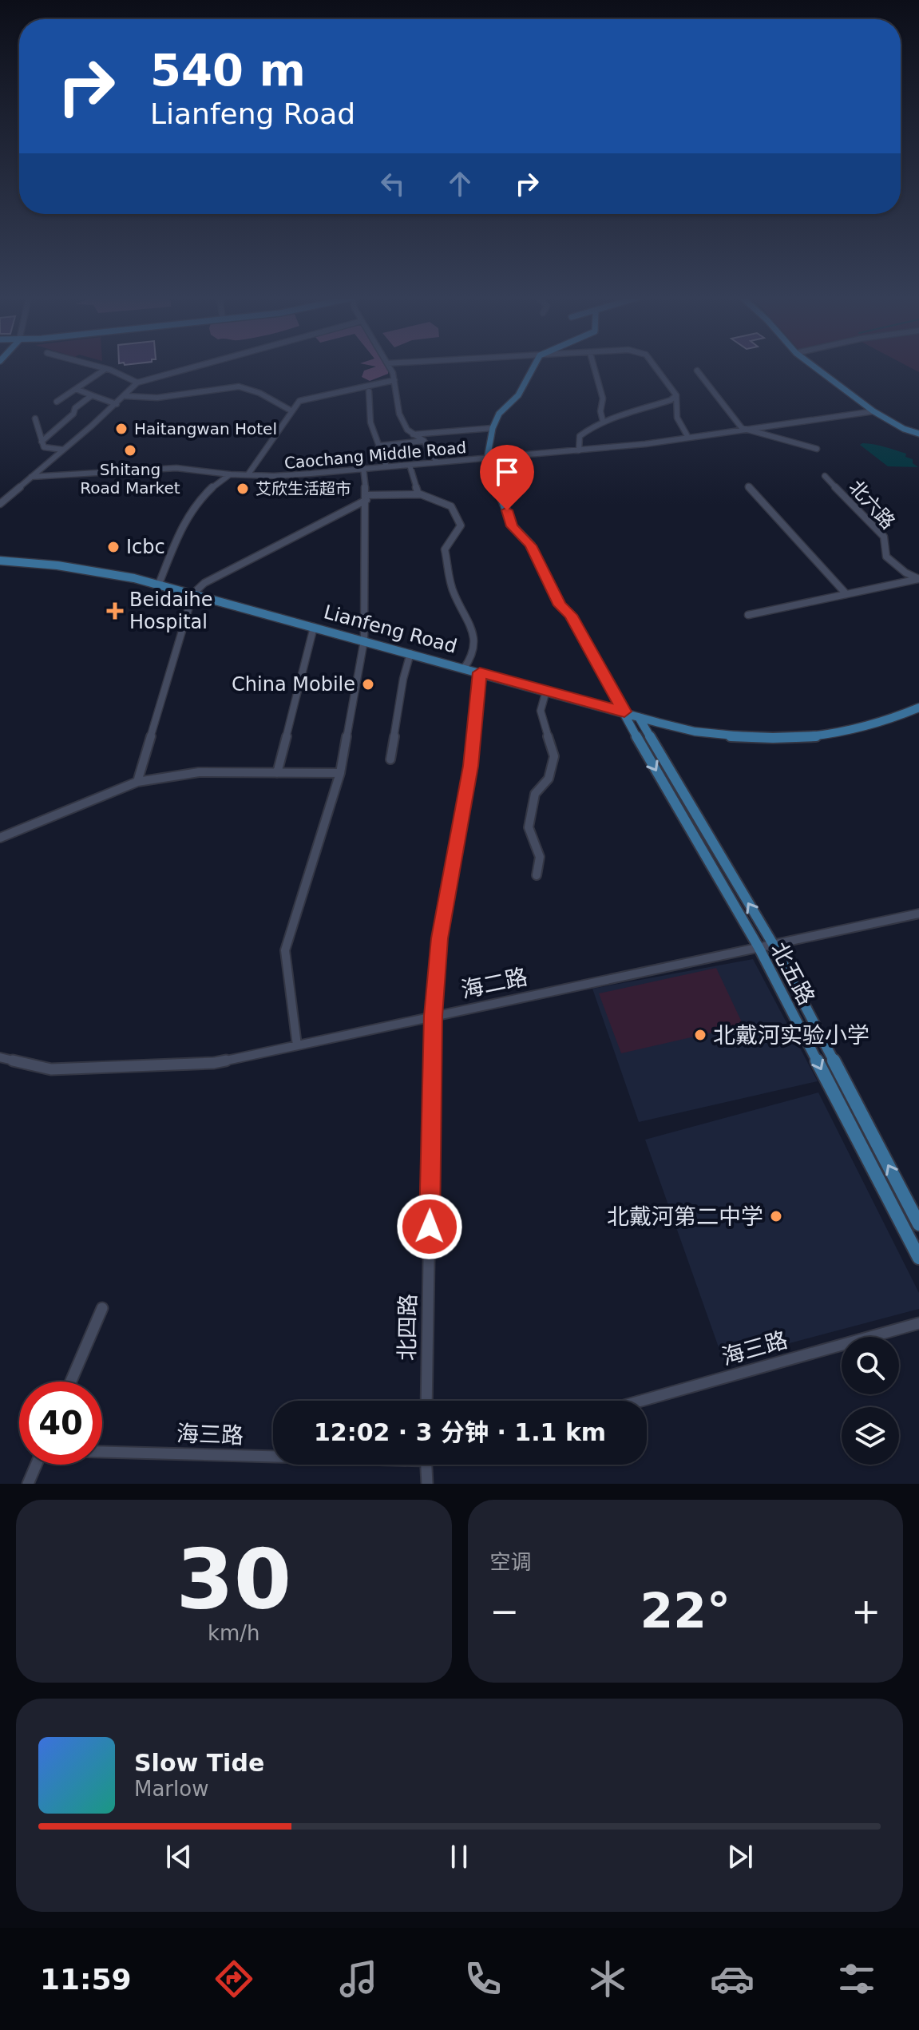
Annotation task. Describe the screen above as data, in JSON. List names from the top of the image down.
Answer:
{
  "streets": {
    "main road": ["Lianfeng Road", "北五路"],
    "street": [
      "Caochang Middle Road",
      "北六路",
      "海二路",
      "北四路",
      "海三路"
    ]
  },
  "crossings": [
    ["Caochang Middle Road", "北五路"],
    ["Lianfeng Road", "北五路"],
    ["Lianfeng Road", "北四路"],
    ["北五路", "海二路"],
    ["海二路", "北四路"]
  ],
  "places": {
    "other": [
      "Haitangwan Hotel",
      "Shitang Road Market",
      "艾欣生活超市",
      "Icbc",
      "China Mobile",
      "北戴河实验小学",
      "北戴河第二中学"
    ],
    "health": ["Beidaihe Hospital"]
  },
  "page": {
    "turn": ["540 m", "Lianfeng Road"],
    "limit": "40",
    "trip": "12:02 · 3 分钟 · 1.1 km",
    "tile": [
      ["30", "km/h"],
      "空调"
    ],
    "heat": ["−", "22°", "+"],
    "song": ["Slow Tide", "Marlow"],
    "tabs": "11:59"
  }
}
